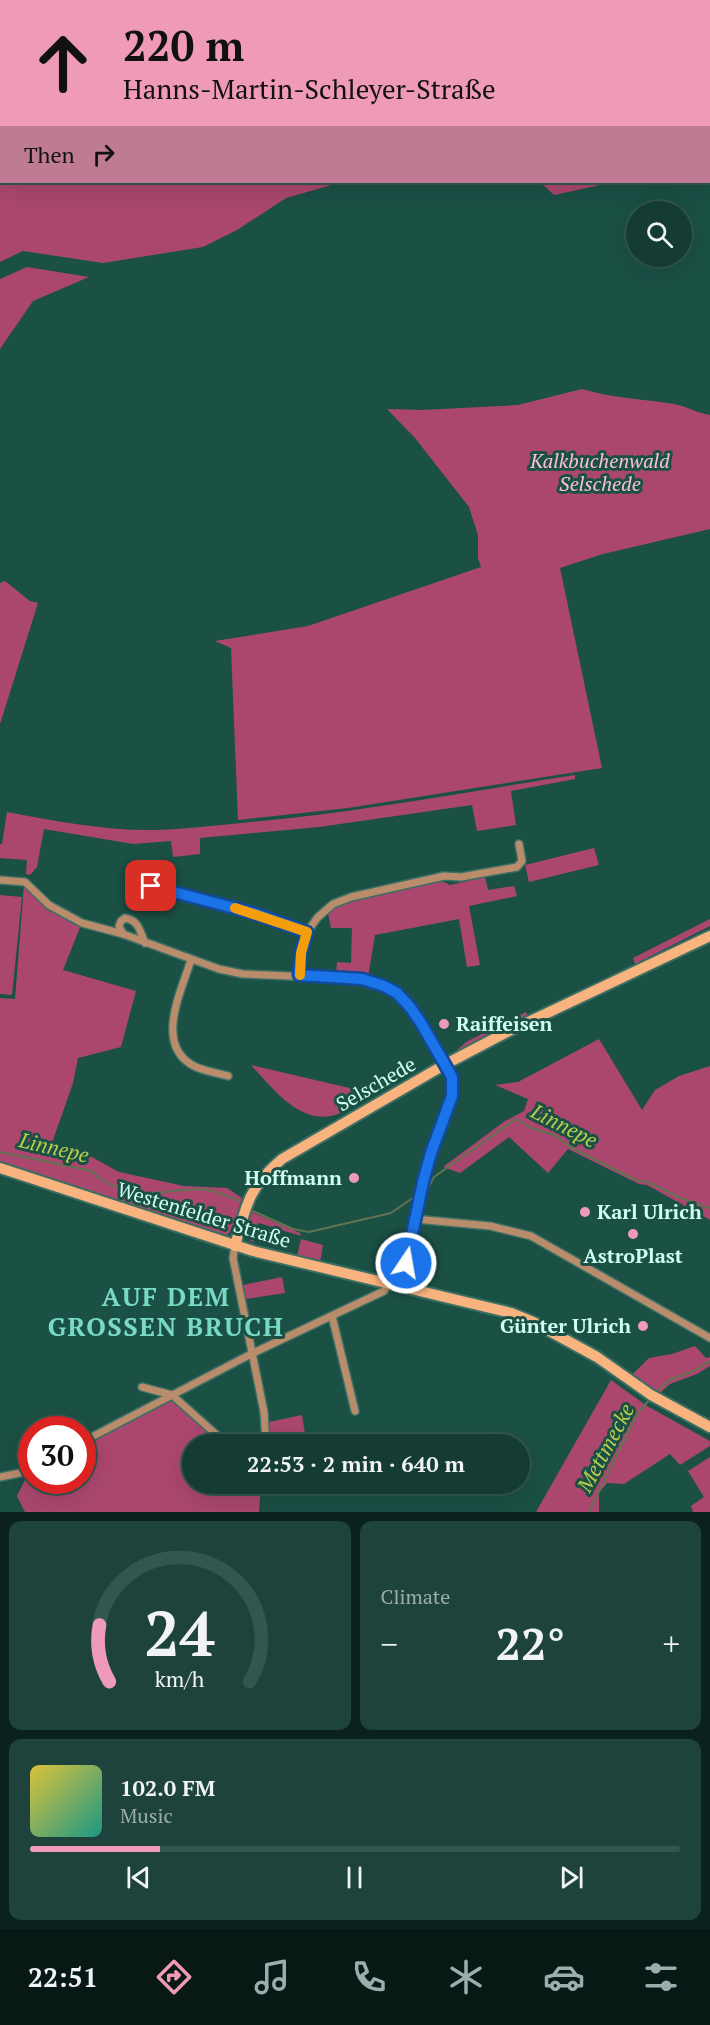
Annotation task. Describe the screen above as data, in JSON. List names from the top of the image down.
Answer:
{
  "streets": {
    "main road": ["Selschede", "Westenfelder Straße"]
  },
  "crossings": [
    ["Selschede", "Westenfelder Straße"]
  ],
  "districts": ["AUF DEM GROSSEN BRUCH"],
  "water": ["Linnepe", "Mettmecke"],
  "parks": ["Kalkbuchenwald Selschede"],
  "places": [
    "Raiffeisen",
    "Hoffmann",
    "Karl Ulrich",
    "AstroPlast",
    "Günter Ulrich"
  ],
  "page": {
    "turn": ["220 m", "Hanns-Martin-Schleyer-Straße"],
    "then": "Then",
    "limit": "30",
    "trip": "22:53 · 2 min · 640 m",
    "tile": "Climate",
    "heat": ["−", "22°", "+"],
    "song": ["102.0 FM", "Music"],
    "tabs": "22:51",
    "gauge": ["24", "km/h"]
  }
}
